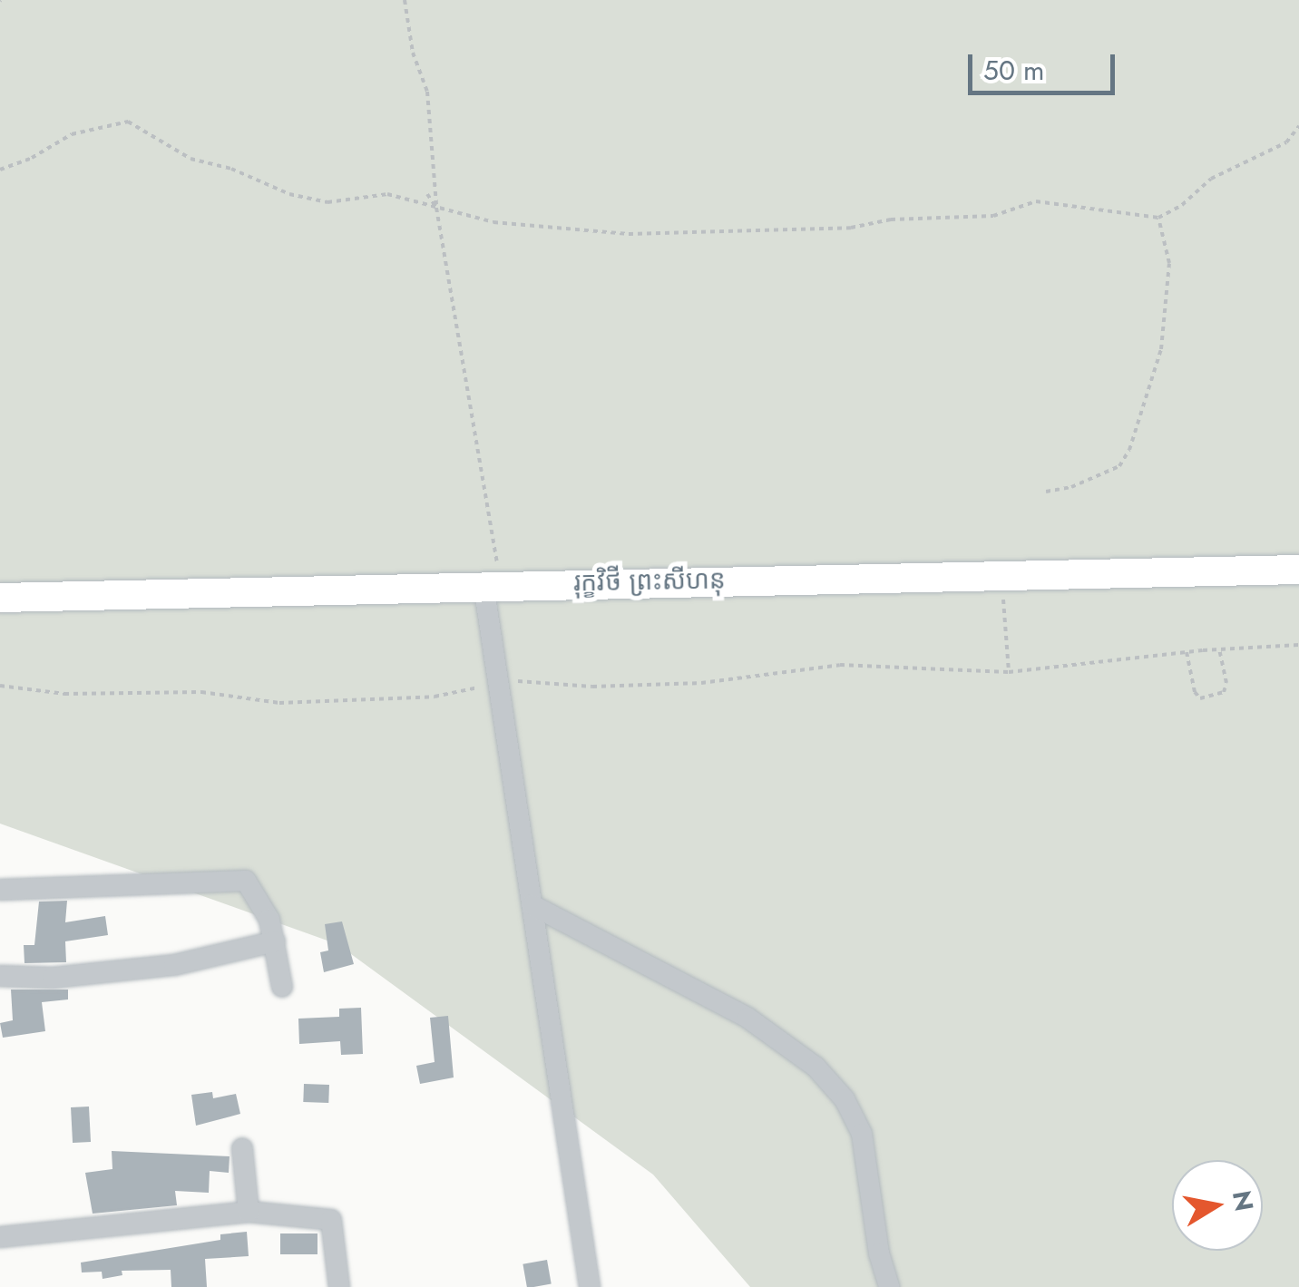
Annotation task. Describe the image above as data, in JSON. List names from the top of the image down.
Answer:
{
  "streets": {
    "street": ["រុក្ខវិថី ព្រះសីហនុ"]
  },
  "scale_bar": "50 m",
  "north": "right"
}
